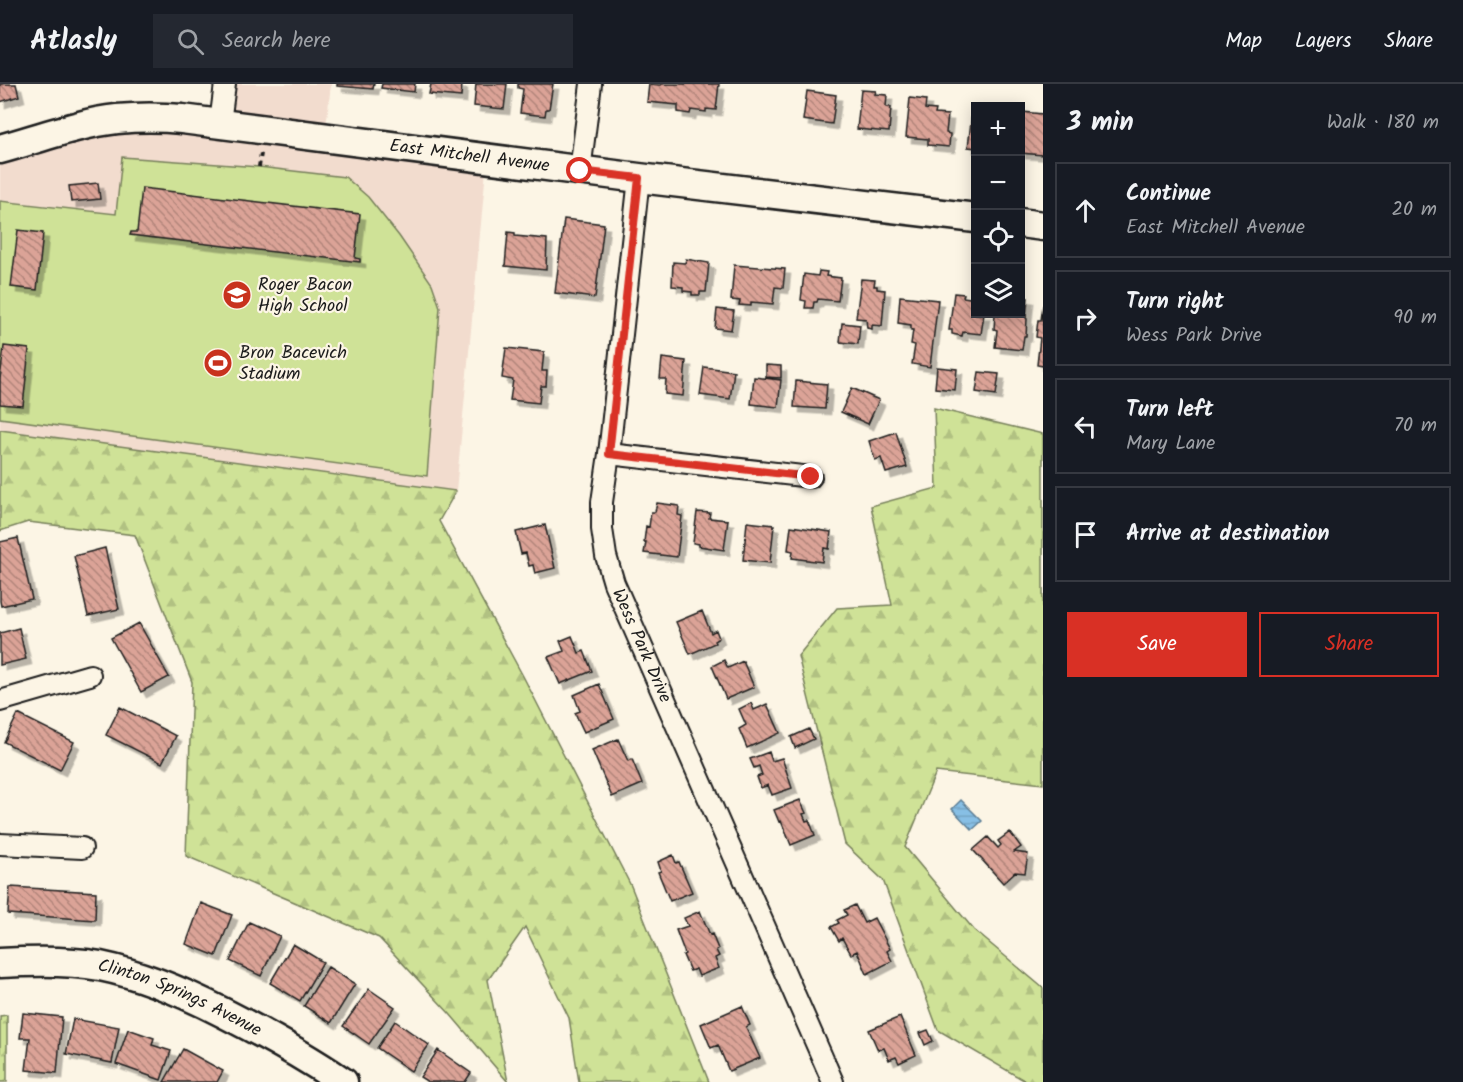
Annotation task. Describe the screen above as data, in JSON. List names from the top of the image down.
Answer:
{
  "streets": {
    "street": ["East Mitchell Avenue", "Wess Park Drive", "Clinton Springs Avenue"]
  },
  "crossings": [
    ["East Mitchell Avenue", "Wess Park Drive"]
  ],
  "places": {
    "school or university": ["Roger Bacon High School"],
    "sports": ["Bron Bacevich Stadium"]
  },
  "page": {
    "header": "Atlasly",
    "search": "Search here",
    "nav": ["Map", "Layers", "Share"],
    "heading": ["3 min", "Walk · 180 m"],
    "map_buttons": ["+", "−"],
    "list": [
      ["Continue", "East Mitchell Avenue", "20 m"],
      ["Turn right", "Wess Park Drive", "90 m"],
      ["Turn left", "Mary Lane", "70 m"],
      "Arrive at destination"
    ],
    "buttons": ["Save", "Share"]
  }
}
